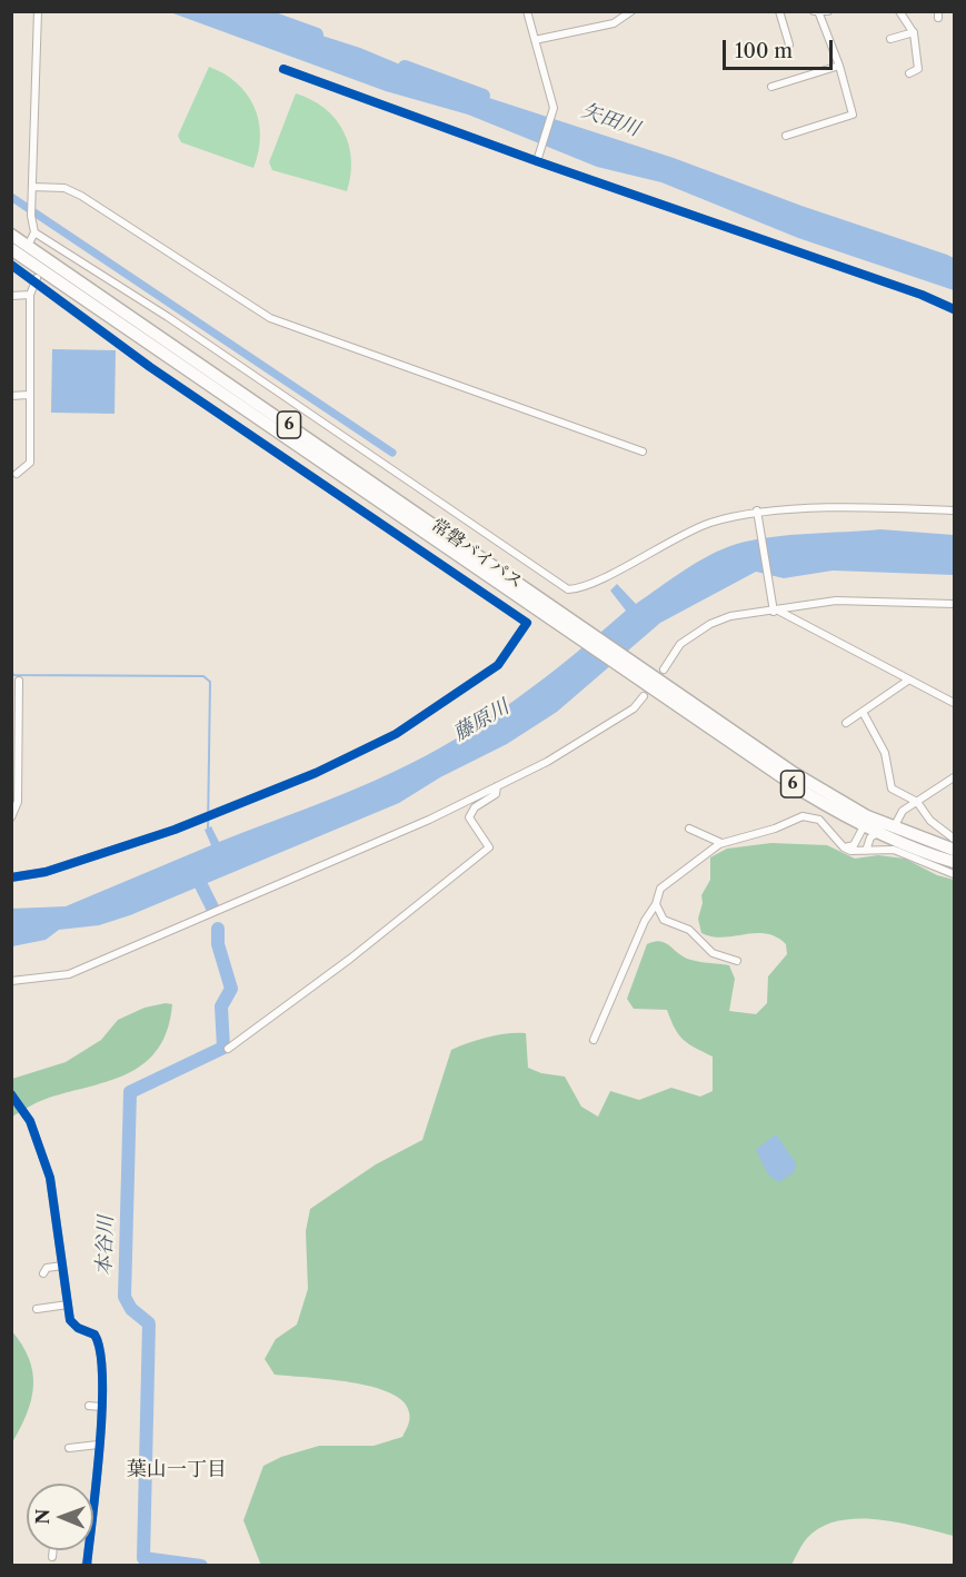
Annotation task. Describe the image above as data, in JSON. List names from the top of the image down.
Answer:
{
  "streets": {
    "highway": ["6", "常磐バイパス"]
  },
  "districts": ["葉山一丁目"],
  "water": ["矢田川", "藤原川", "本谷川"],
  "scale_bar": "100 m",
  "north": "left"
}
